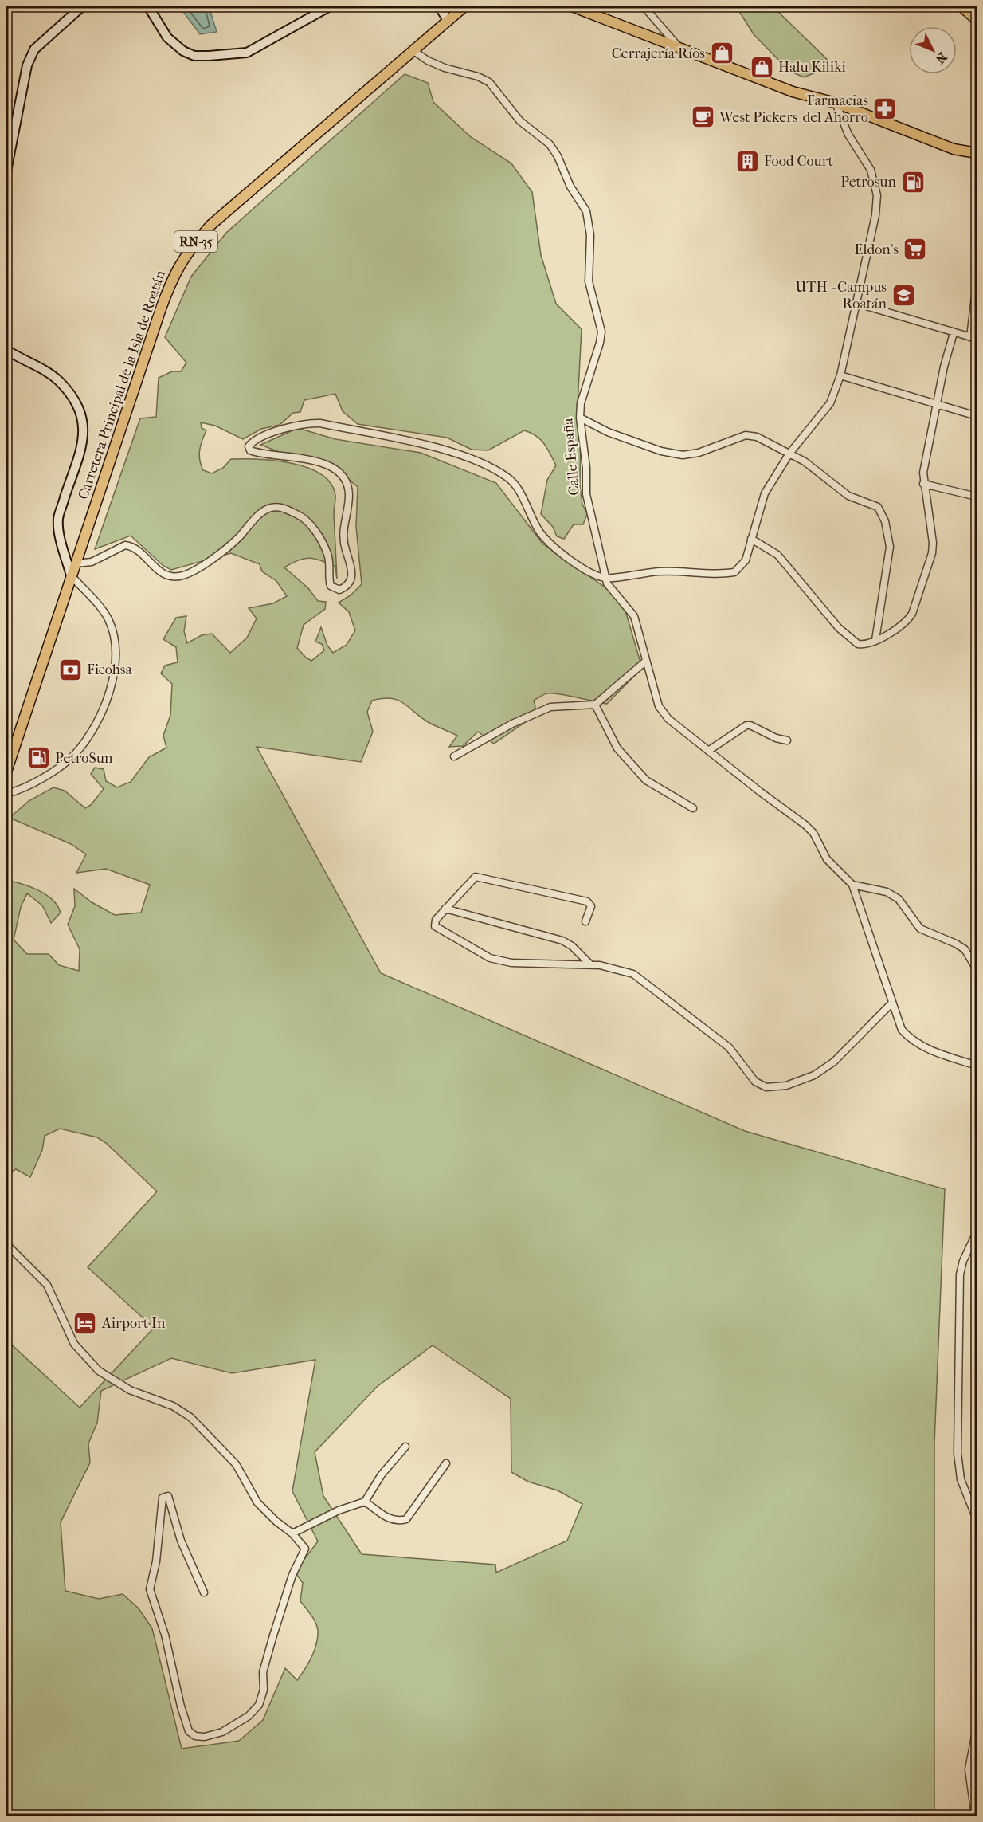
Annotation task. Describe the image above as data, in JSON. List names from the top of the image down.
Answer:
{
  "streets": {
    "main road": ["RN-35", "Carretera Principal de la Isla de Roatán"],
    "street": ["Calle España"]
  },
  "crossings": [
    ["Carretera Principal de la Isla de Roatán", "Calle España"]
  ],
  "places": {
    "shop": ["Cerrajería Ríos", "Halu Kiliki"],
    "pharmacy": ["Farmacias del Ahorro"],
    "cafe": ["West Pickers"],
    "building": ["Food Court"],
    "fuel station": ["Petrosun", "PetroSun"],
    "supermarket": ["Eldon's"],
    "school or university": ["UTH - Campus Roatán"],
    "bank": ["Ficohsa"],
    "hotel": ["Airport In"]
  },
  "north": "bottom right"
}
